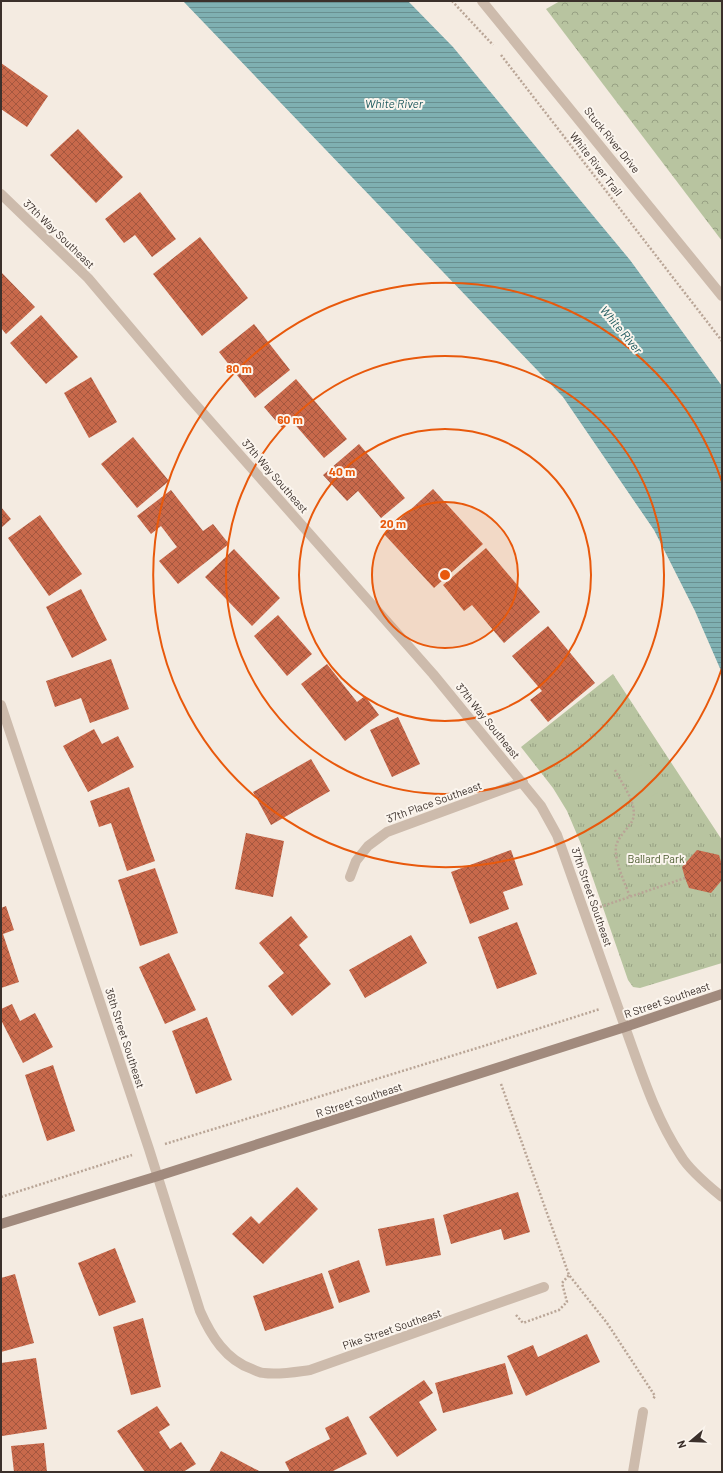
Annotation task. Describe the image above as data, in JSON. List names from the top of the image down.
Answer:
{
  "streets": {
    "street": [
      "Stuck River Drive",
      "37th Way Southeast",
      "37th Place Southeast",
      "37th Street Southeast",
      "R Street Southeast",
      "36th Street Southeast",
      "Pike Street Southeast"
    ],
    "path": ["White River Trail"]
  },
  "crossings": [
    ["37th Way Southeast", "37th Place Southeast"],
    ["37th Way Southeast", "37th Street Southeast"],
    ["37th Place Southeast", "37th Street Southeast"],
    ["37th Street Southeast", "R Street Southeast"],
    ["R Street Southeast", "36th Street Southeast"],
    ["36th Street Southeast", "Pike Street Southeast"]
  ],
  "water": ["White River"],
  "parks": ["Ballard Park"],
  "north": "left",
  "rings": [
    "80 m",
    "60 m",
    "40 m",
    "20 m"
  ]
}
